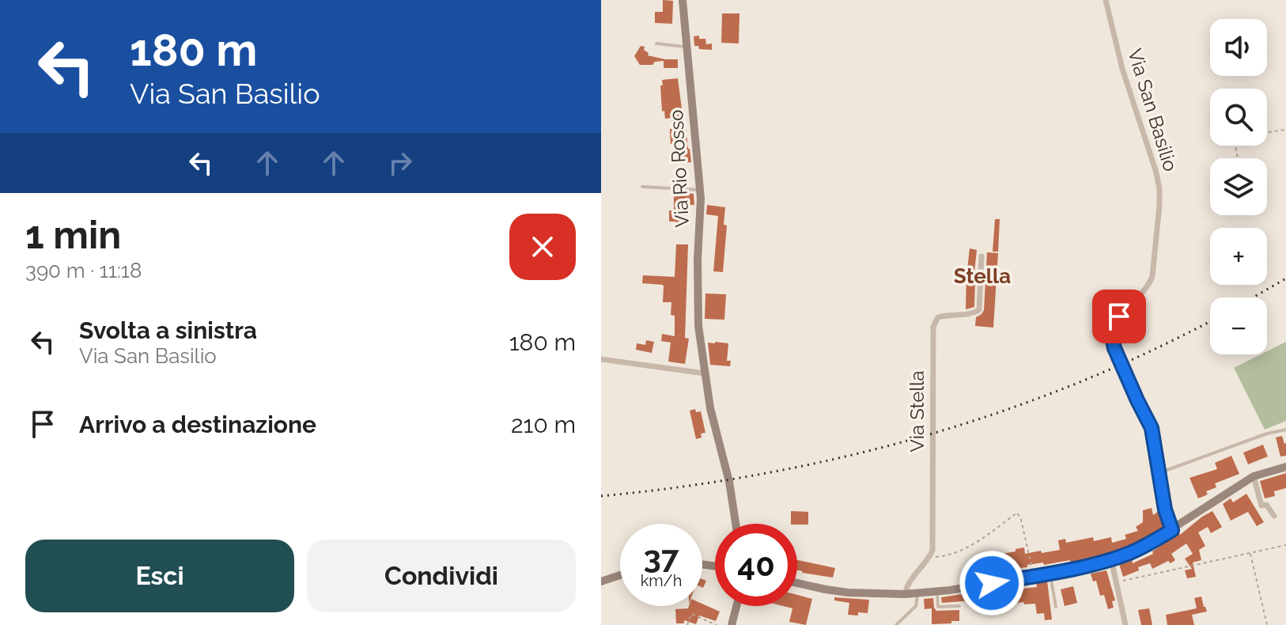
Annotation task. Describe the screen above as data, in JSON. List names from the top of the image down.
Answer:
{
  "streets": {
    "street": ["Via San Basilio", "Via Rio Rosso", "Via Stella"]
  },
  "districts": ["Stella"],
  "page": {
    "turn": ["180 m", "Via San Basilio"],
    "map_buttons": ["+", "−"],
    "heading": ["1 min", "390 m · 11:18"],
    "list": [
      {
        "name": "Svolta a sinistra",
        "note": "Via San Basilio",
        "value": "180 m"
      },
      {
        "name": "Arrivo a destinazione",
        "value": "210 m"
      }
    ],
    "speed": "37 km/h",
    "limit": "40",
    "buttons": ["Esci", "Condividi"]
  }
}
